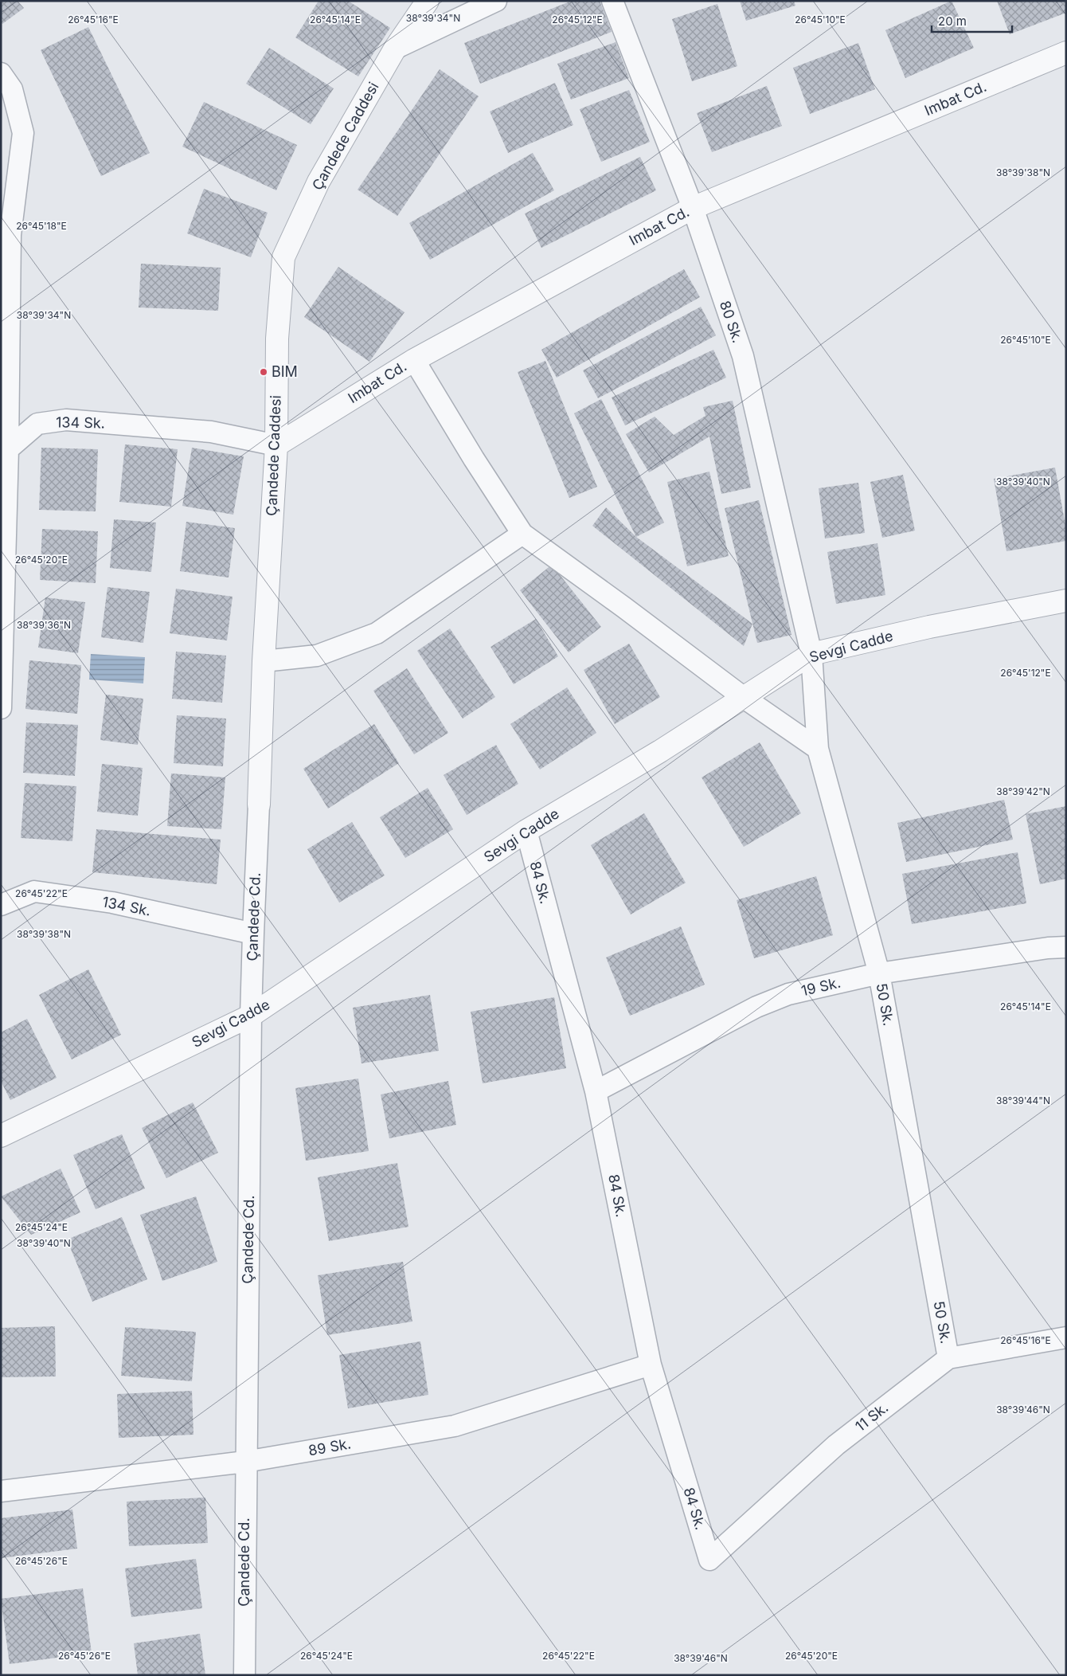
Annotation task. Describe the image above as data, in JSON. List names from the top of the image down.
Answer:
{
  "streets": {
    "street": [
      "Imbat Cd.",
      "Çandede Caddesi",
      "80 Sk.",
      "134 Sk.",
      "Sevgi Cadde",
      "84 Sk.",
      "Çandede Cd.",
      "19 Sk.",
      "50 Sk.",
      "11 Sk.",
      "89 Sk."
    ]
  },
  "crossings": [
    ["Imbat Cd.", "Çandede Caddesi"],
    ["Imbat Cd.", "80 Sk."],
    ["Imbat Cd.", "134 Sk."],
    ["Çandede Caddesi", "134 Sk."],
    ["Çandede Caddesi", "Çandede Cd."],
    ["80 Sk.", "Sevgi Cadde"],
    ["80 Sk.", "50 Sk."],
    ["134 Sk.", "Çandede Cd."],
    ["Sevgi Cadde", "84 Sk."],
    ["Sevgi Cadde", "Çandede Cd."],
    ["Sevgi Cadde", "50 Sk."],
    ["84 Sk.", "19 Sk."],
    ["84 Sk.", "11 Sk."],
    ["84 Sk.", "89 Sk."],
    ["Çandede Cd.", "89 Sk."],
    ["19 Sk.", "50 Sk."],
    ["50 Sk.", "11 Sk."]
  ],
  "places": ["BIM"],
  "scale_bar": "20 m",
  "coordinates": [
    "38°39'34\"N",
    "26°45'16\"E",
    "26°45'14\"E",
    "26°45'12\"E",
    "26°45'10\"E",
    "38°39'38\"N",
    "26°45'18\"E",
    "38°39'40\"N",
    "26°45'20\"E",
    "38°39'36\"N",
    "38°39'42\"N",
    "26°45'22\"E",
    "38°39'44\"N",
    "26°45'24\"E",
    "38°39'46\"N",
    "26°45'26\"E"
  ]
}
